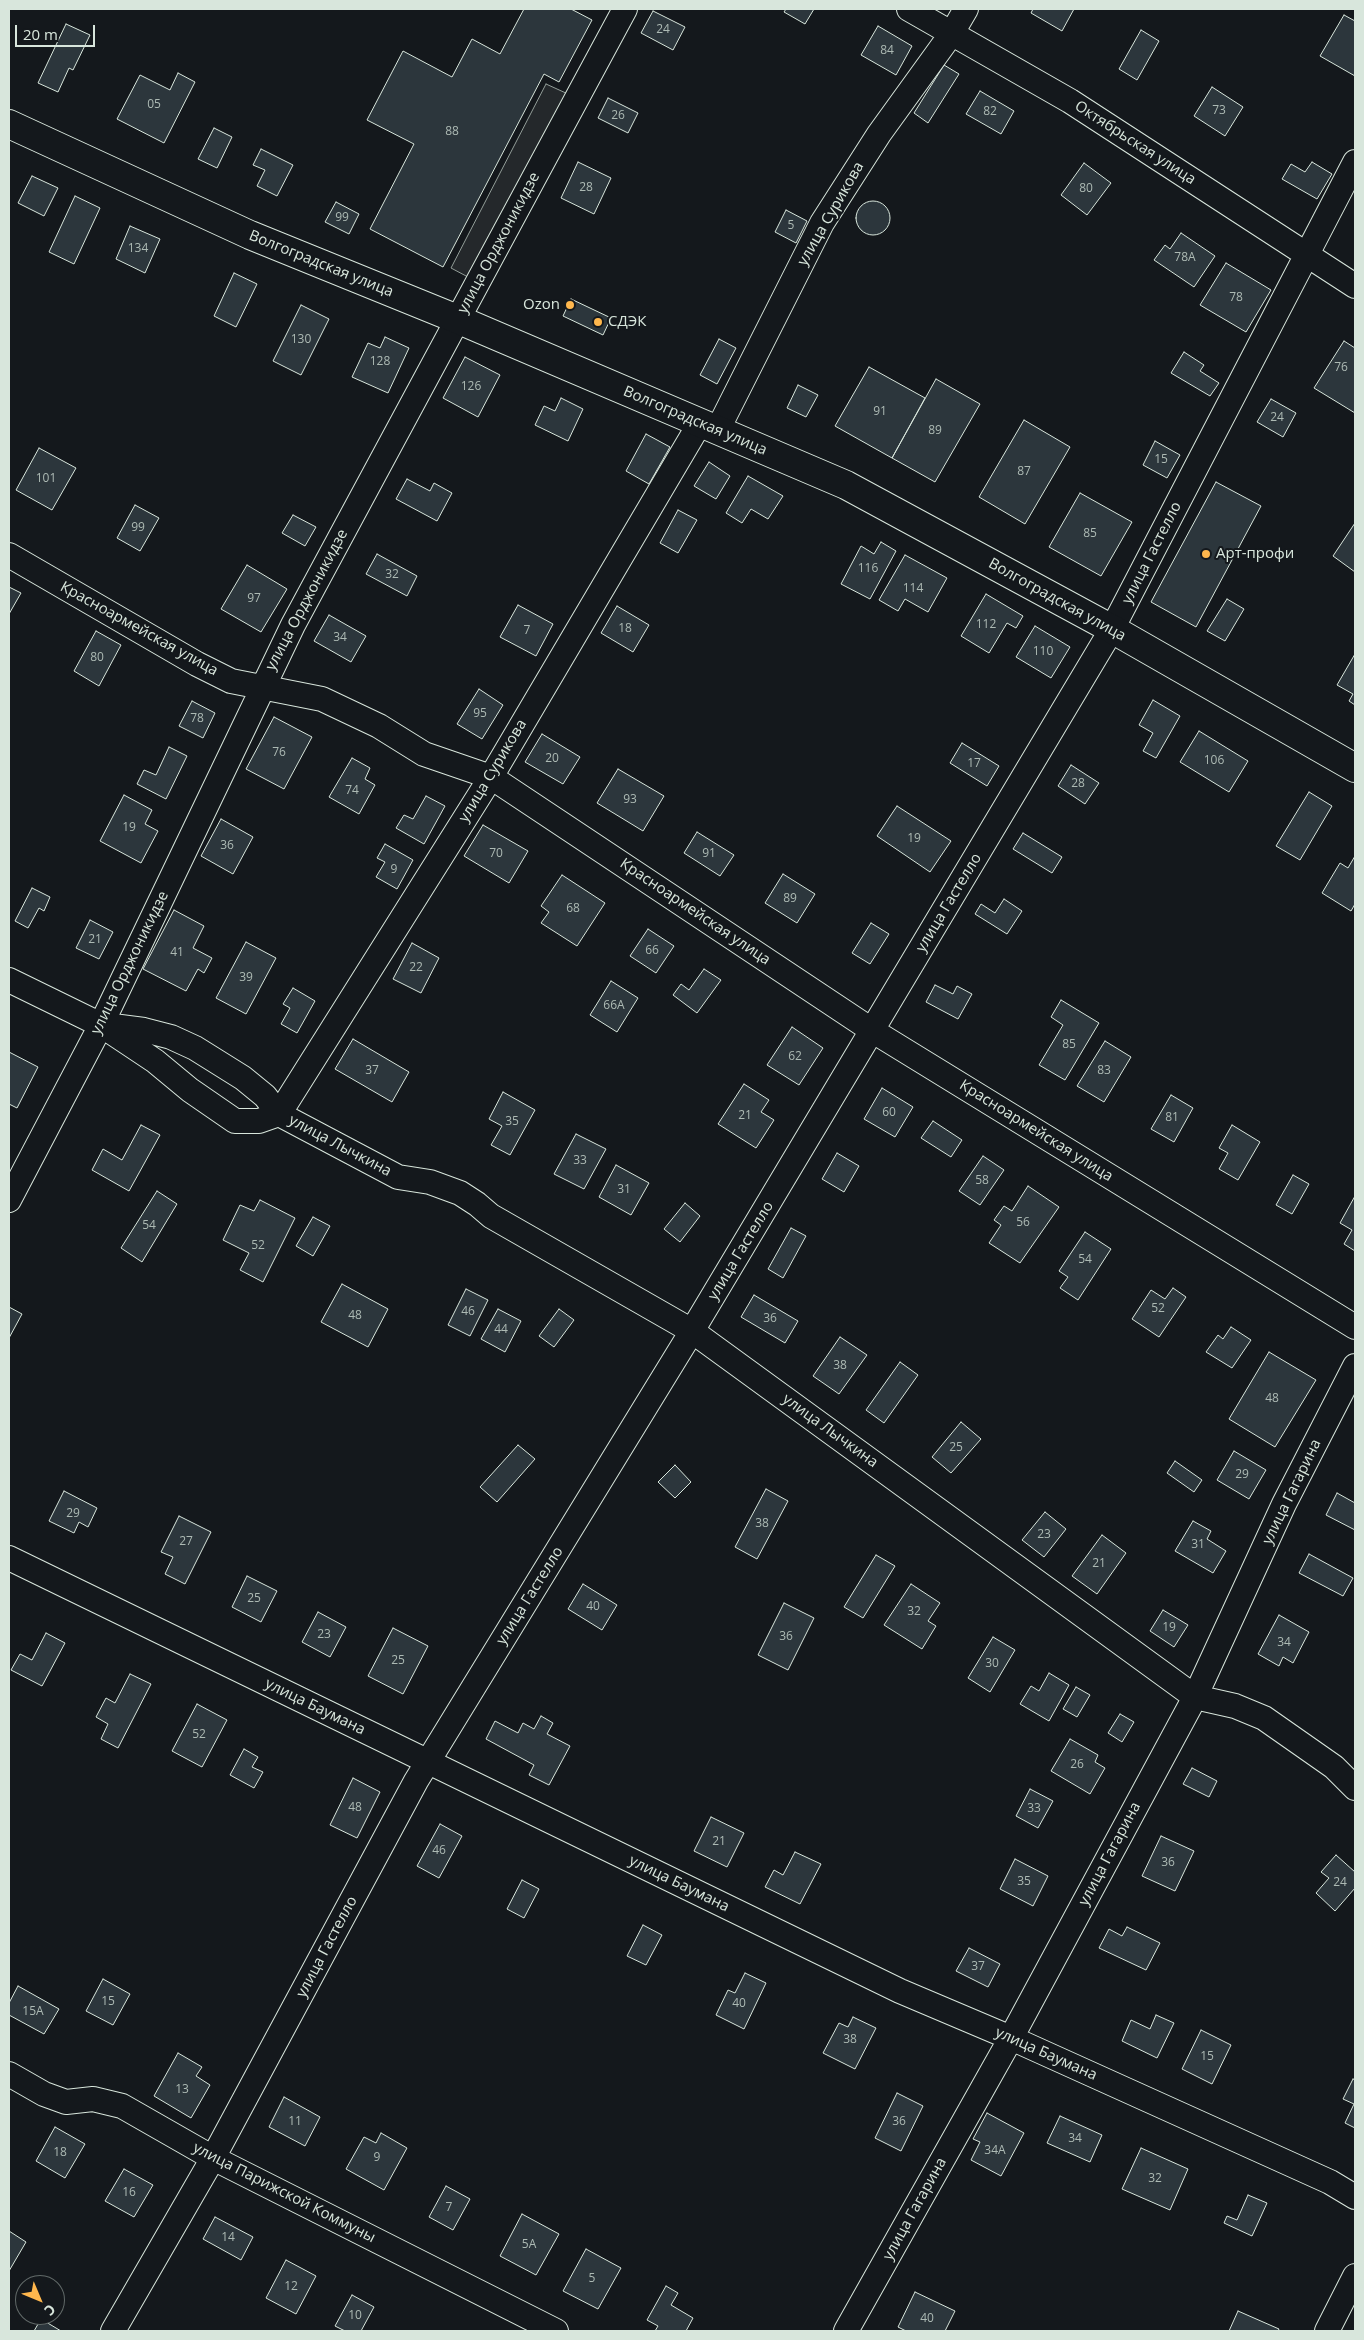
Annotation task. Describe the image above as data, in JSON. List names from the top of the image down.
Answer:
{
  "streets": {
    "street": [
      "Октябрьская улица",
      "улица Сурикова",
      "улица Орджоникидзе",
      "Волгоградская улица",
      "улица Гастелло",
      "Красноармейская улица",
      "улица Лычкина",
      "улица Гагарина",
      "улица Баумана",
      "улица Парижской Коммуны"
    ]
  },
  "crossings": [
    ["Октябрьская улица", "улица Сурикова"],
    ["Октябрьская улица", "улица Гастелло"],
    ["улица Сурикова", "Волгоградская улица"],
    ["улица Сурикова", "Красноармейская улица"],
    ["улица Сурикова", "улица Лычкина"],
    ["улица Орджоникидзе", "Волгоградская улица"],
    ["улица Орджоникидзе", "Красноармейская улица"],
    ["улица Орджоникидзе", "улица Лычкина"],
    ["Волгоградская улица", "улица Гастелло"],
    ["улица Гастелло", "Красноармейская улица"],
    ["улица Гастелло", "улица Лычкина"],
    ["улица Гастелло", "улица Баумана"],
    ["улица Гастелло", "улица Парижской Коммуны"],
    ["улица Лычкина", "улица Гагарина"],
    ["улица Гагарина", "улица Баумана"]
  ],
  "places": ["Ozon", "СДЭК", "Арт-профи"],
  "house_numbers": [
    "24",
    "84",
    "05",
    "73",
    "82",
    "26",
    "88",
    "28",
    "80",
    "99",
    "5",
    "134",
    "78А",
    "78",
    "130",
    "128",
    "76",
    "126",
    "91",
    "24",
    "89",
    "15",
    "87",
    "101",
    "99",
    "85",
    "116",
    "32",
    "114",
    "97",
    "112",
    "18",
    "7",
    "34",
    "110",
    "80",
    "95",
    "78",
    "76",
    "20",
    "106",
    "17",
    "28",
    "74",
    "93",
    "19",
    "19",
    "36",
    "70",
    "91",
    "9",
    "89",
    "68",
    "21",
    "66",
    "41",
    "22",
    "39",
    "66А",
    "85",
    "62",
    "37",
    "83",
    "60",
    "21",
    "81",
    "35",
    "33",
    "58",
    "31",
    "56",
    "54",
    "52",
    "54",
    "52",
    "46",
    "48",
    "36",
    "44",
    "38",
    "48",
    "25",
    "29",
    "29",
    "38",
    "23",
    "27",
    "31",
    "21",
    "25",
    "40",
    "32",
    "19",
    "23",
    "36",
    "34",
    "25",
    "30",
    "52",
    "26",
    "48",
    "33",
    "21",
    "46",
    "36",
    "35",
    "24",
    "37",
    "15",
    "40",
    "15А",
    "38",
    "15",
    "13",
    "11",
    "36",
    "34",
    "34А",
    "18",
    "9",
    "32",
    "16",
    "7",
    "14",
    "5А",
    "5",
    "12",
    "10",
    "40"
  ],
  "scale_bar": "20 m",
  "north": "bottom right"
}
